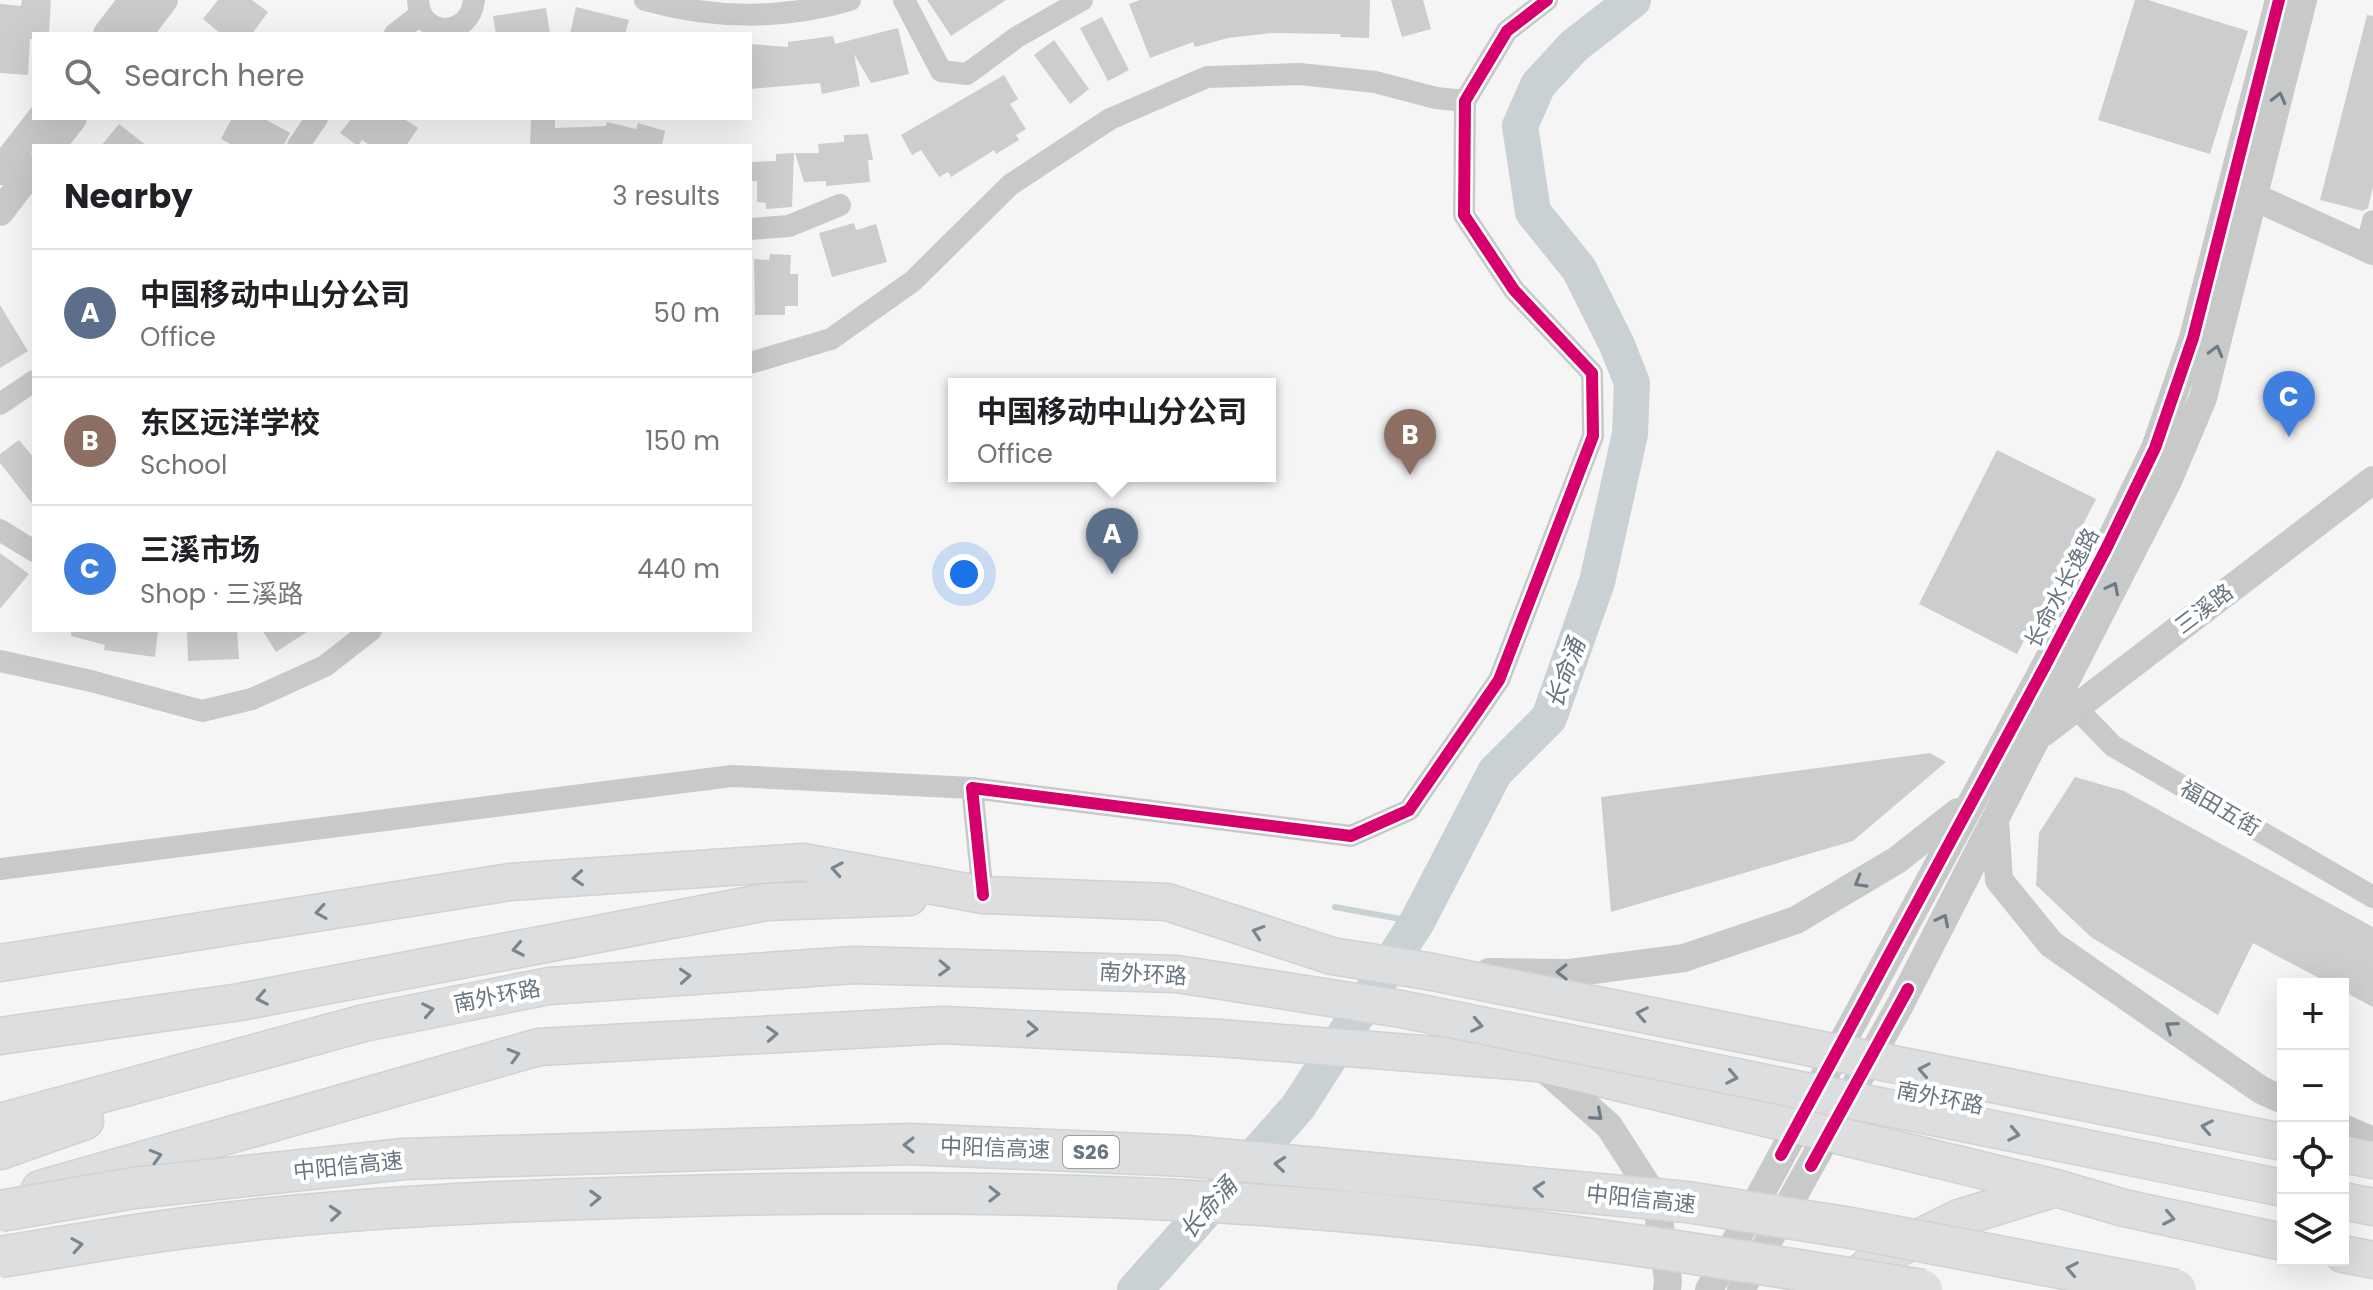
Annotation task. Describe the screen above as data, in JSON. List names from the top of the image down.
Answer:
{
  "streets": {
    "highway": ["南外环路", "中阳信高速", "S26"],
    "street": ["长命水长逸路", "三溪路", "福田五街"]
  },
  "crossings": [
    ["长命水长逸路", "三溪路"],
    ["三溪路", "福田五街"]
  ],
  "water": ["长命涌"],
  "page": {
    "search": "Search here",
    "heading": ["Nearby", "3 results"],
    "list": [
      {
        "mark": "A",
        "name": "中国移动中山分公司",
        "note": "Office",
        "value": "50 m"
      },
      {
        "mark": "B",
        "name": "东区远洋学校",
        "note": "School",
        "value": "150 m"
      },
      {
        "mark": "C",
        "name": "三溪市场",
        "note": "Shop · 三溪路",
        "value": "440 m"
      }
    ],
    "pins": ["C", "B", "A"],
    "popup": ["中国移动中山分公司", "Office"],
    "map_buttons": ["+", "−"]
  }
}
